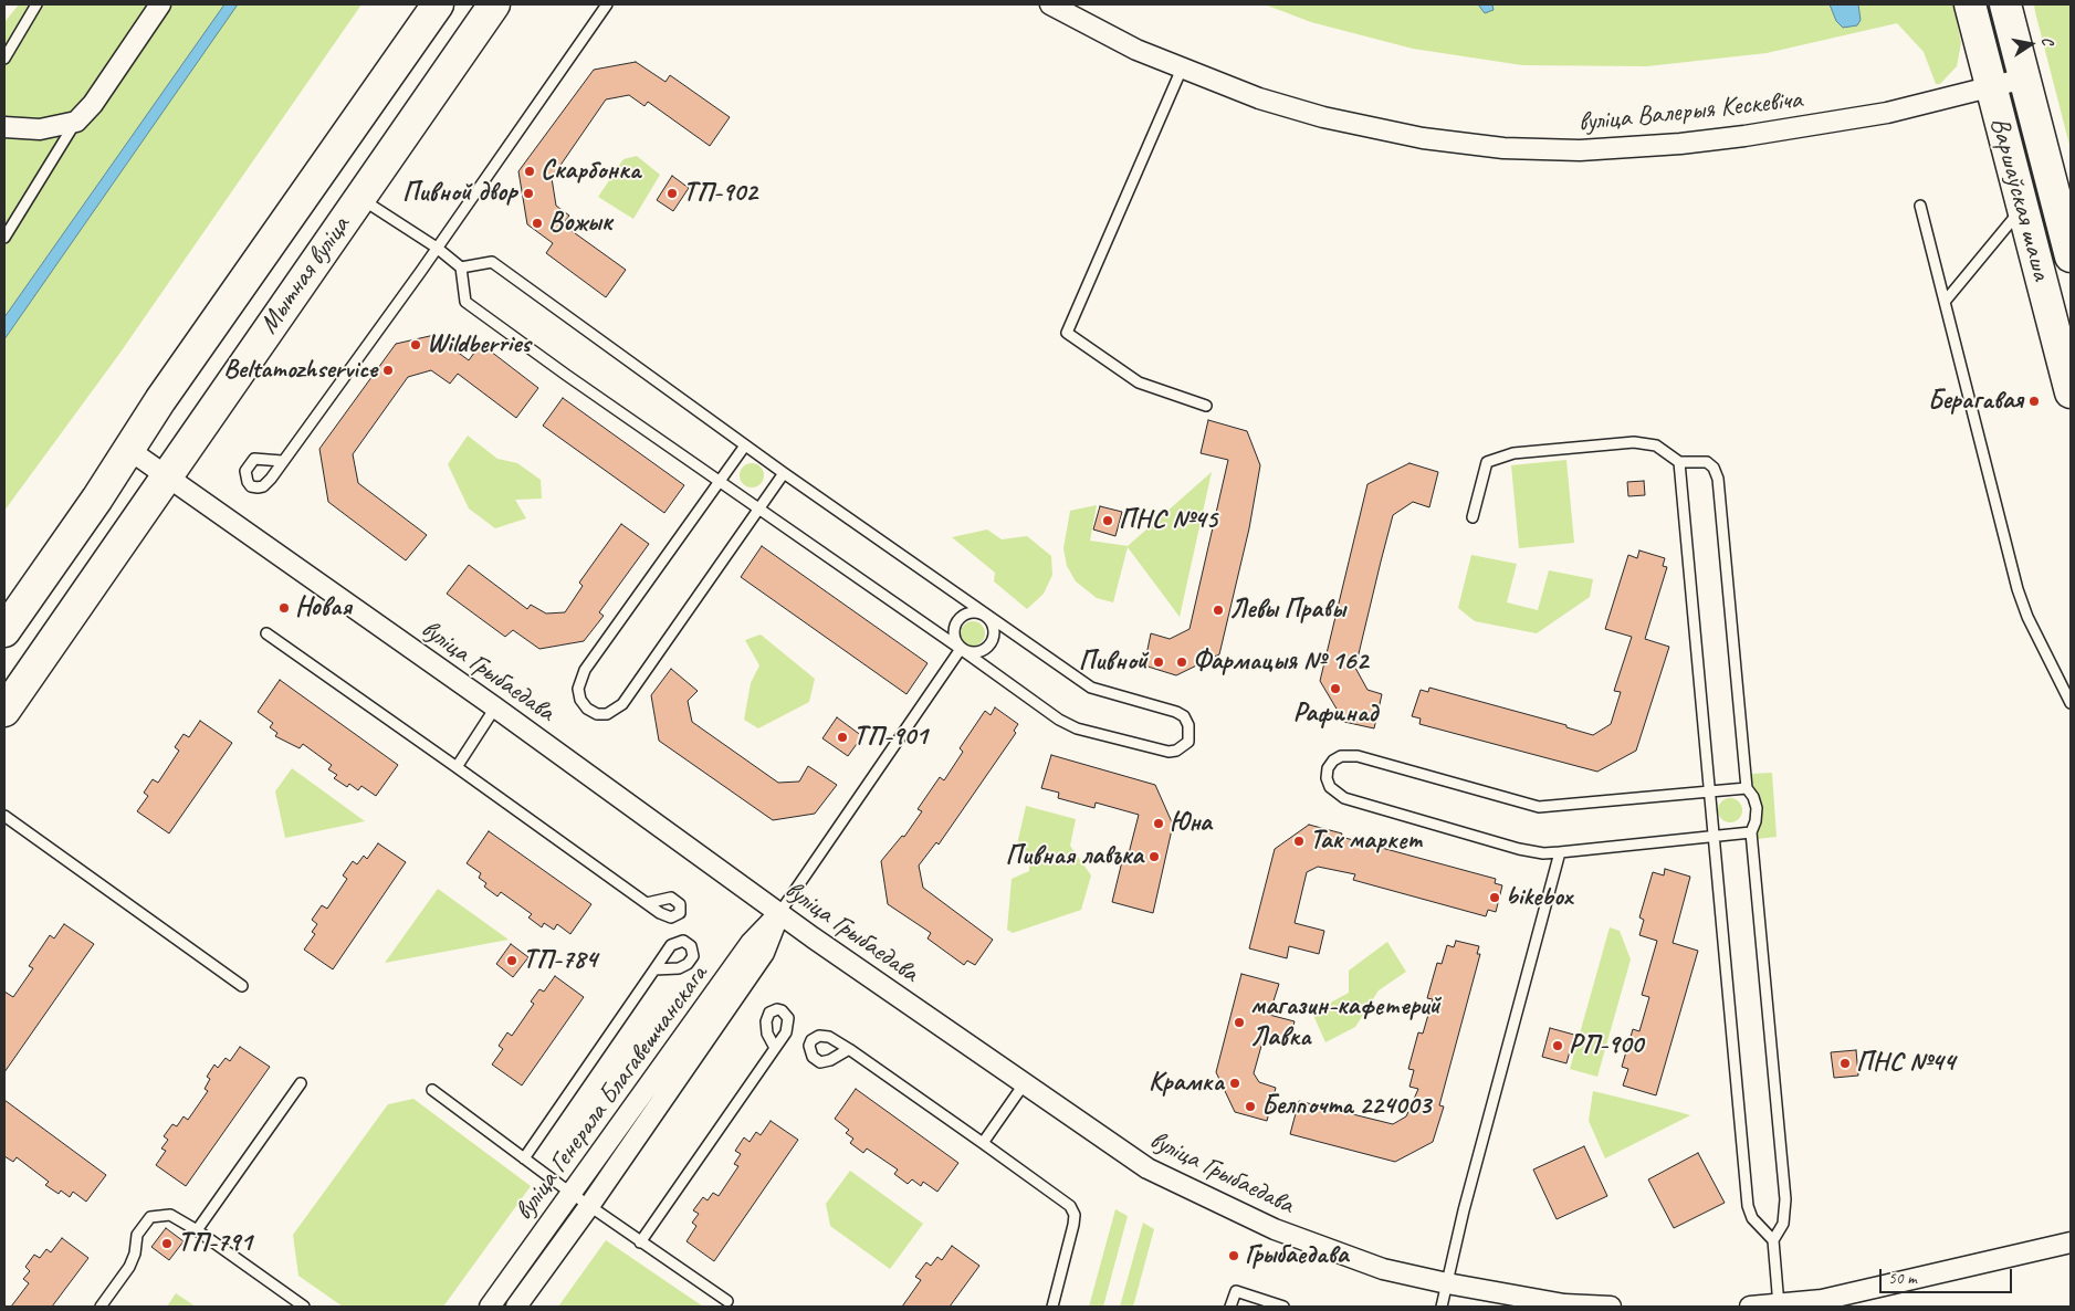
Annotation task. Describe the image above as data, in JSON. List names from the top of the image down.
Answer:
{
  "streets": {
    "highway": ["Варшаўская шаша", "Мытная вуліца"],
    "street": ["вуліца Валерыя Кескевіча", "вуліца Грыбаедава", "вуліца Генерала Благавешчанскага"]
  },
  "crossings": [
    ["вуліца Валерыя Кескевіча", "Варшаўская шаша"],
    ["Мытная вуліца", "вуліца Грыбаедава"],
    ["вуліца Грыбаедава", "вуліца Генерала Благавешчанскага"]
  ],
  "places": [
    "Скарбонка",
    "Пивной двор",
    "ТП-902",
    "Вожык",
    "Wildberries",
    "Beltamozhservice",
    "Берагавая",
    "ПНС №45",
    "Новая",
    "Левы Правы",
    "Пивной",
    "Фармацыя № 162",
    "Рафинад",
    "ТП-901",
    "Юна",
    "Так маркет",
    "Пивная лавъка",
    "bikebox",
    "ТП-784",
    "магазин-кафетерий Лавка",
    "РП-900",
    "ПНС №44",
    "Крамка",
    "Белпочта 224003",
    "ТП-791",
    "Грыбаедава"
  ],
  "scale_bar": "50 m",
  "north": "right"
}
